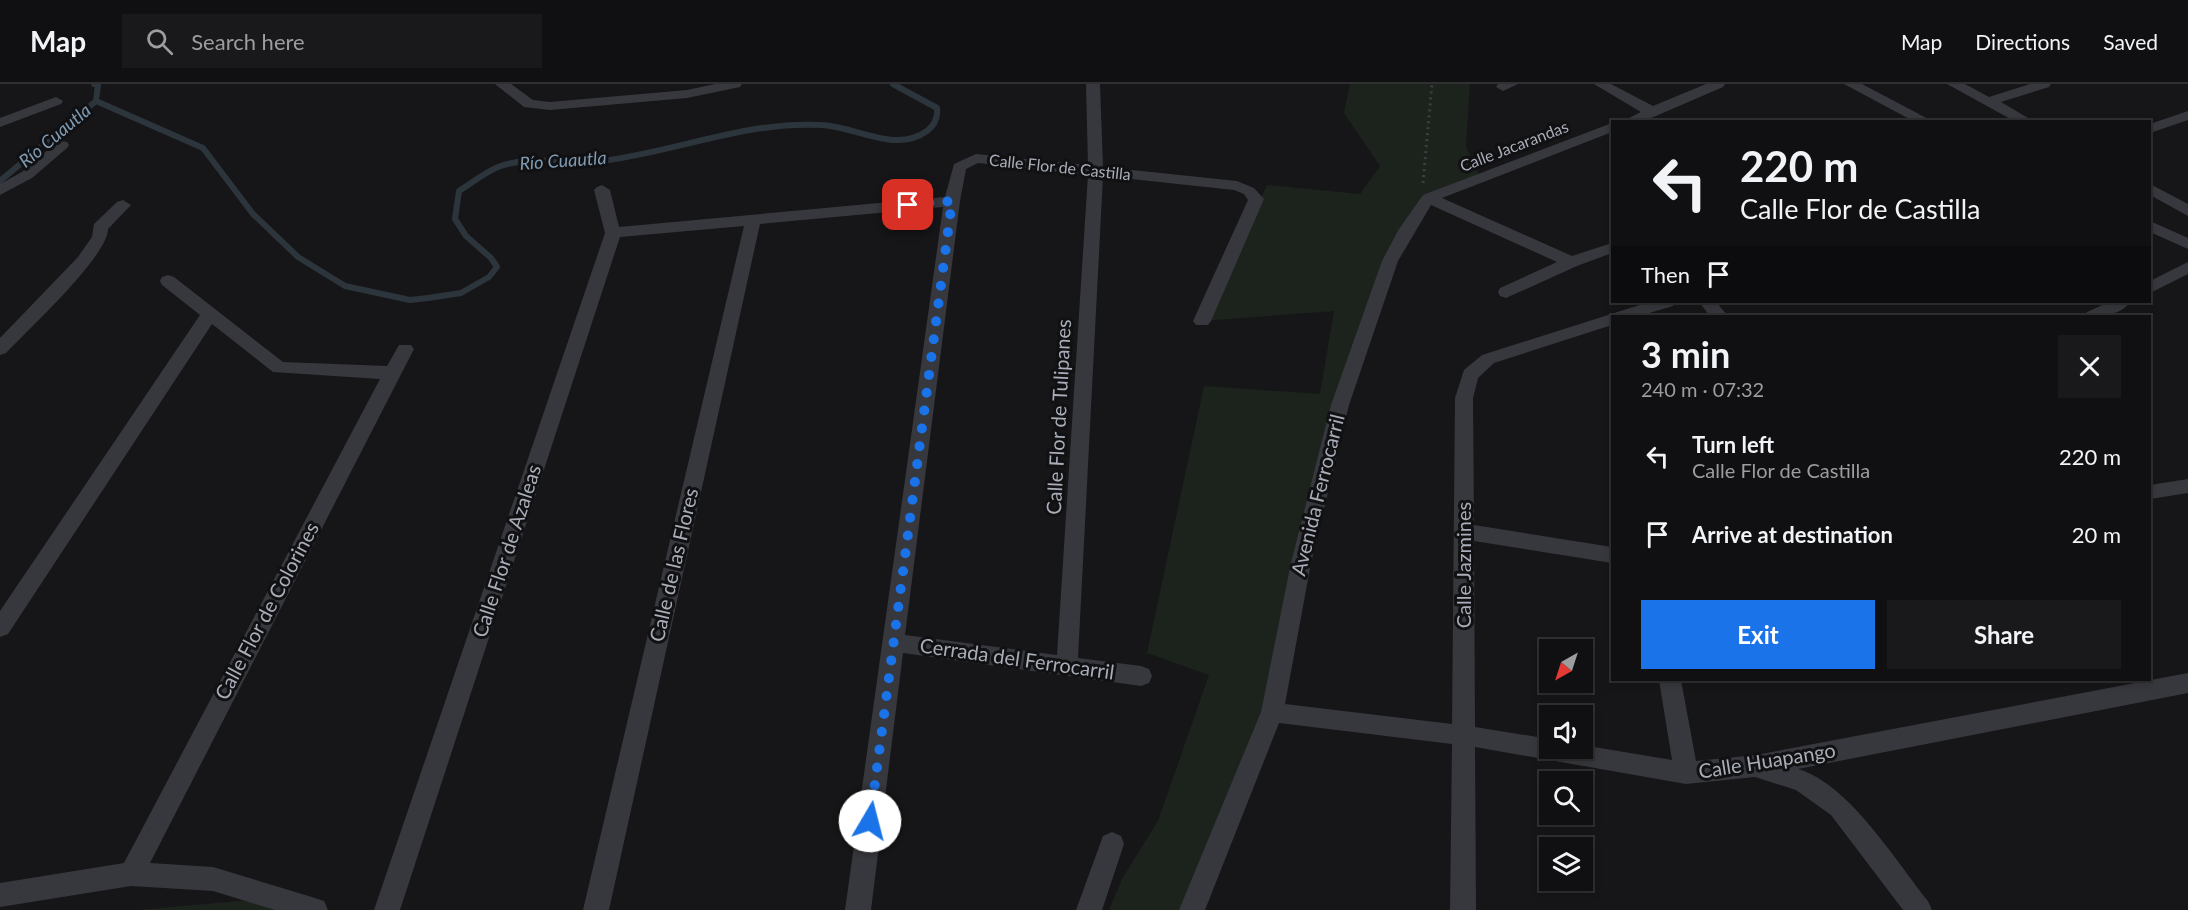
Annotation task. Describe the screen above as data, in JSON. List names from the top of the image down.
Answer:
{
  "streets": {
    "street": [
      "Calle Jacarandas",
      "Calle Flor de Castilla",
      "Calle Flor de Tulipanes",
      "Avenida Ferrocarril",
      "Calle Flor de Azaleas",
      "Calle de las Flores",
      "Calle Jazmines",
      "Calle Flor de Colorines",
      "Cerrada del Ferrocarril",
      "Calle Huapango"
    ]
  },
  "crossings": [
    ["Calle Jacarandas", "Avenida Ferrocarril"],
    ["Calle Flor de Castilla", "Calle Flor de Tulipanes"],
    ["Calle Flor de Tulipanes", "Cerrada del Ferrocarril"],
    ["Avenida Ferrocarril", "Calle Huapango"],
    ["Calle Jazmines", "Calle Huapango"]
  ],
  "water": ["Río Cuautla"],
  "north": "bottom left",
  "page": {
    "header": "Map",
    "search": "Search here",
    "nav": ["Map", "Directions", "Saved"],
    "turn": ["220 m", "Calle Flor de Castilla"],
    "then": "Then",
    "heading": ["3 min", "240 m · 07:32"],
    "list": [
      {
        "name": "Turn left",
        "note": "Calle Flor de Castilla",
        "value": "220 m"
      },
      {
        "name": "Arrive at destination",
        "value": "20 m"
      }
    ],
    "buttons": ["Exit", "Share"]
  }
}
